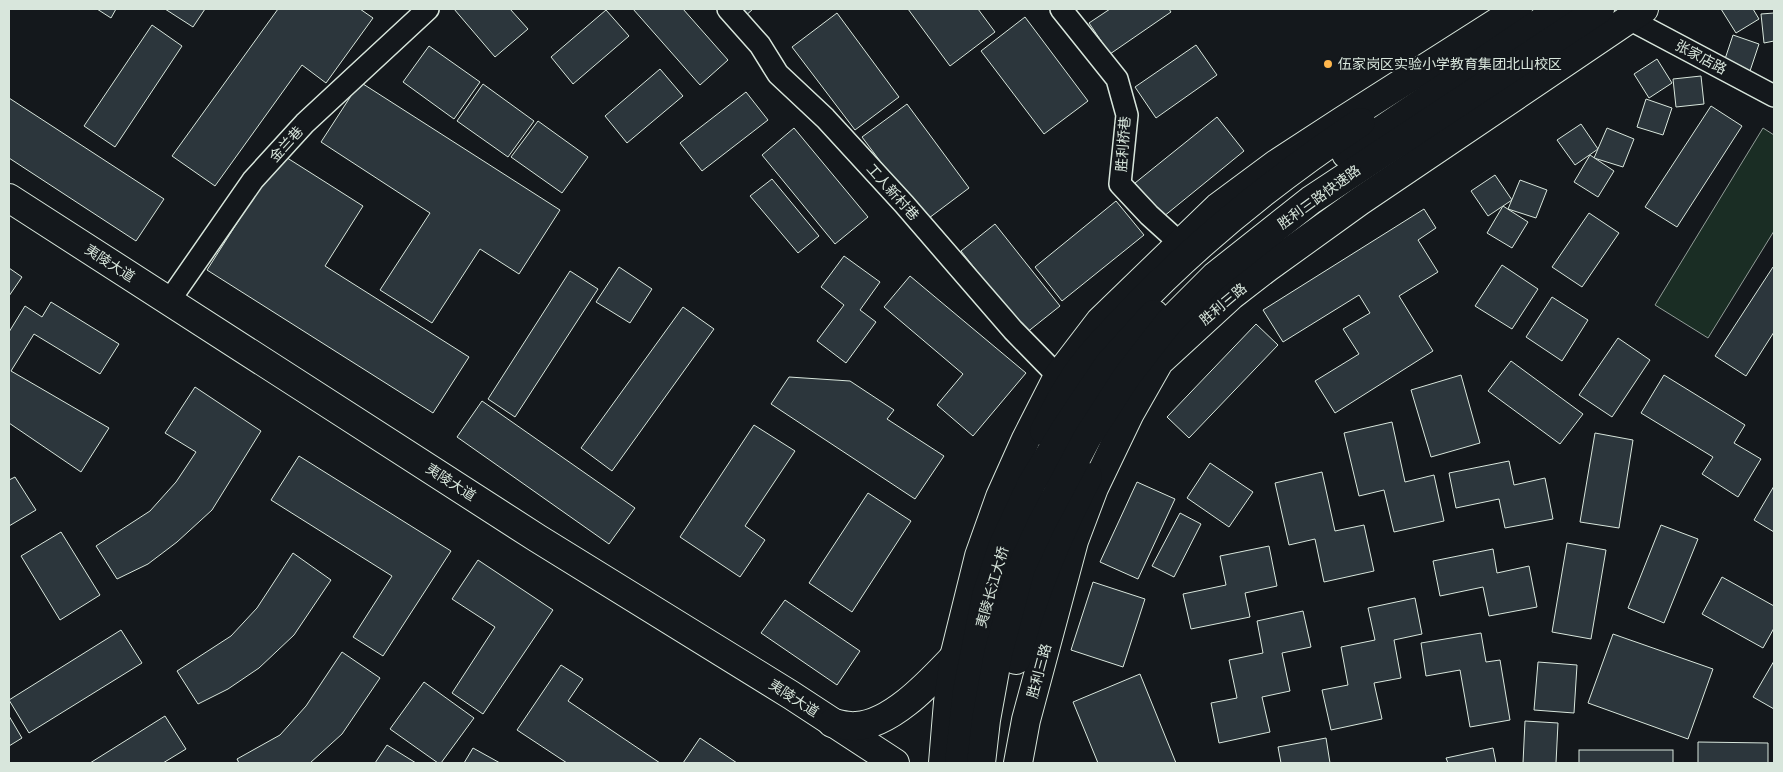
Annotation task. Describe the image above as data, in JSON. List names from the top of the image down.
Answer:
{
  "streets": {
    "main road": [
      "胜利三路快速路",
      "夷陵大道",
      "胜利三路",
      "夷陵长江大桥"
    ],
    "street": [
      "张家店路",
      "金兰巷",
      "胜利桥巷",
      "工人新村巷"
    ]
  },
  "crossings": [
    ["张家店路", "胜利三路"],
    ["金兰巷", "夷陵大道"],
    ["胜利三路快速路", "夷陵长江大桥"]
  ],
  "places": ["伍家岗区实验小学教育集团北山校区"]
}
